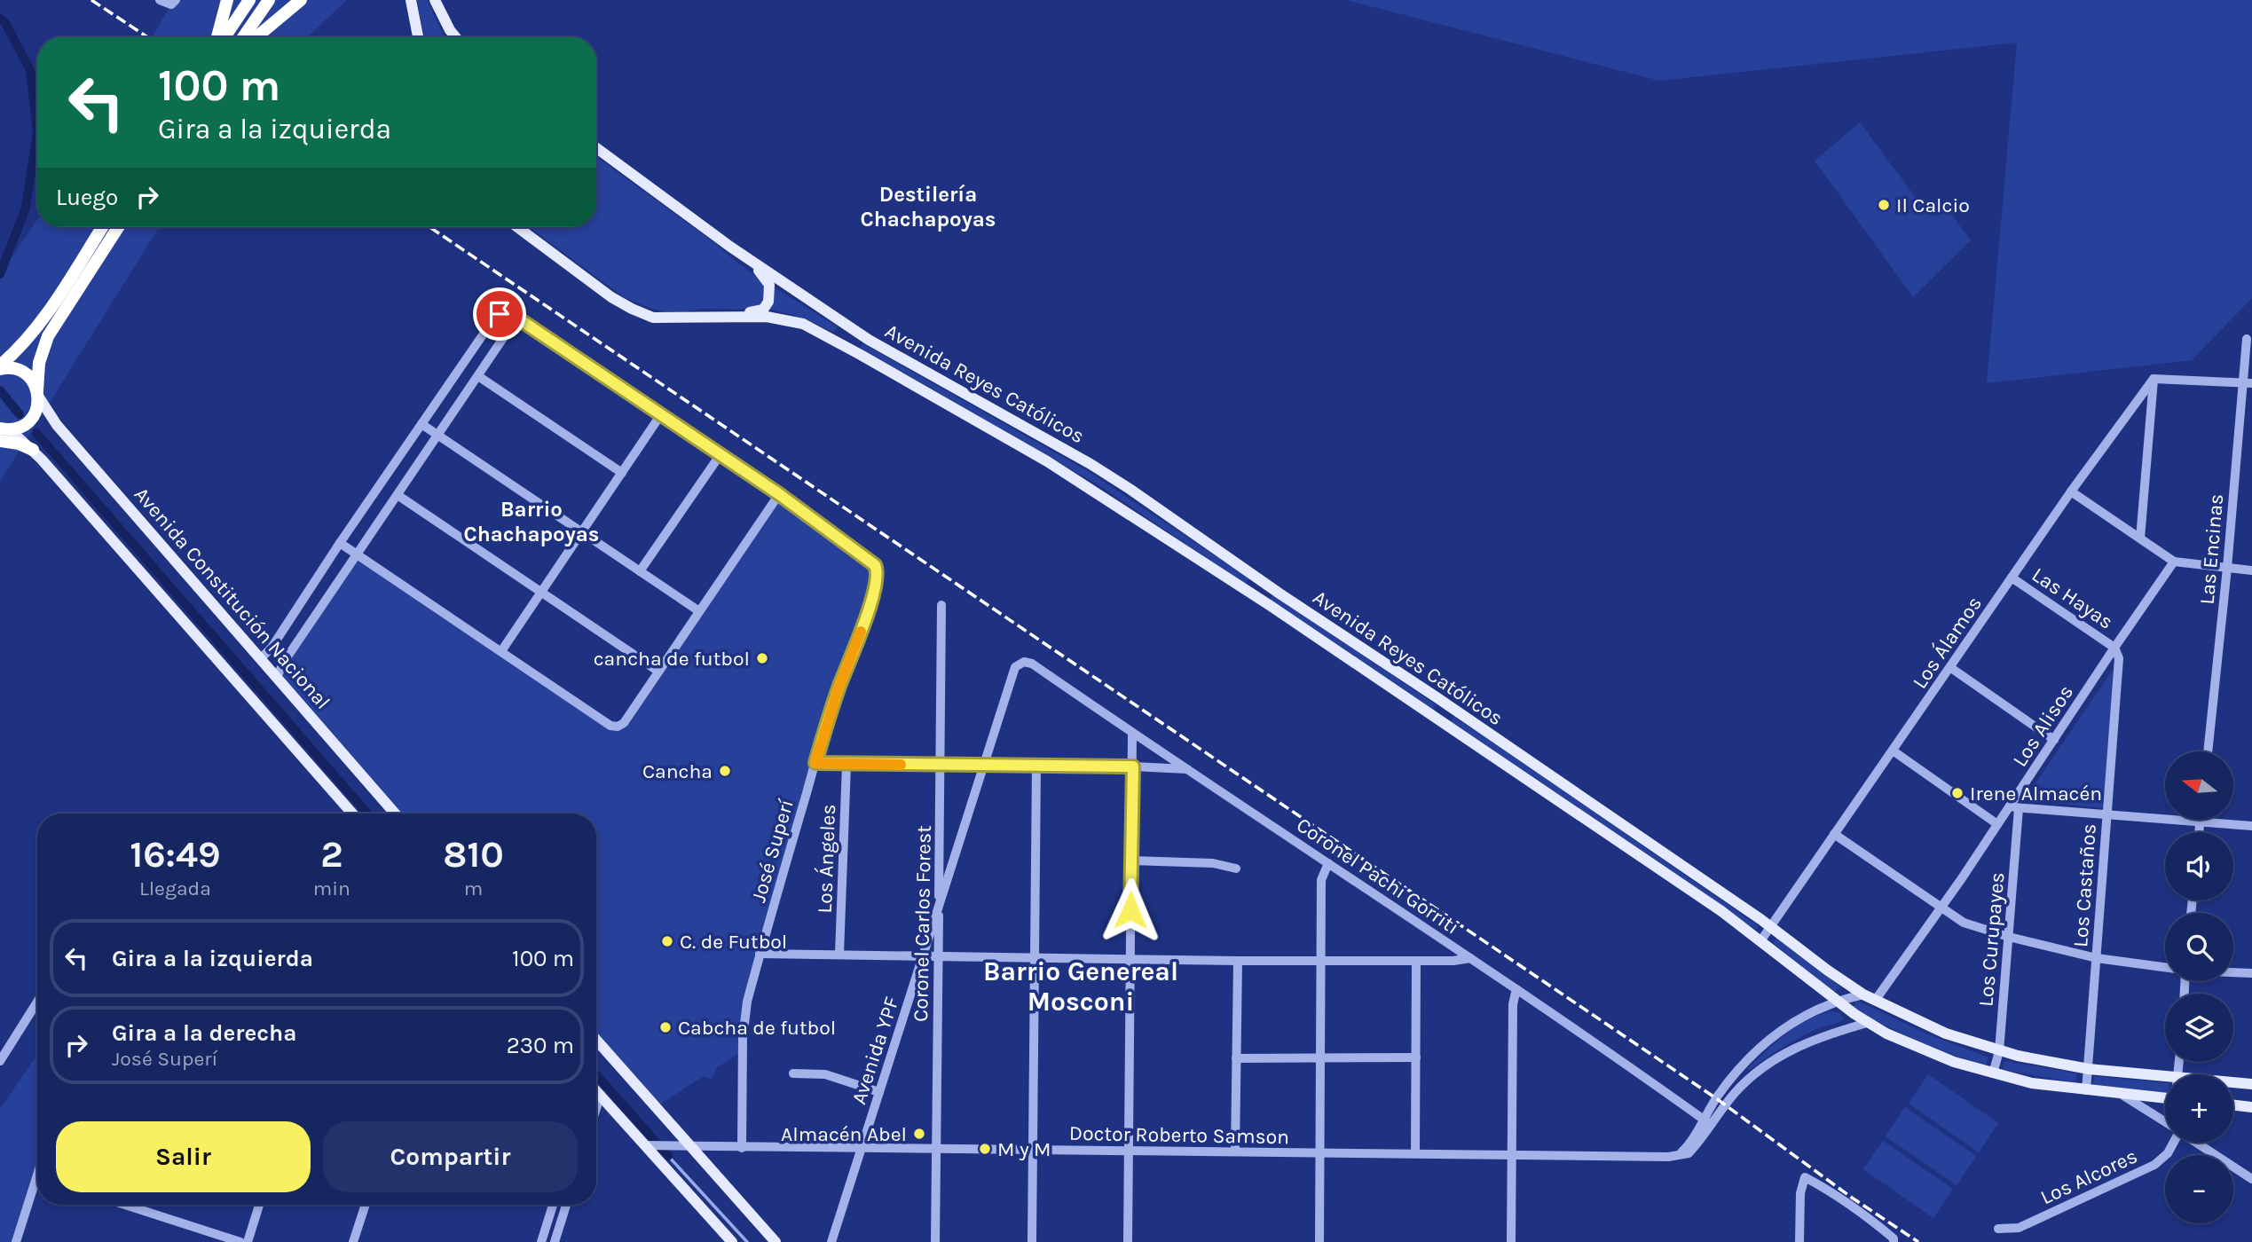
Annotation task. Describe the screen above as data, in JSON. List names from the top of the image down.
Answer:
{
  "streets": {
    "main road": ["Avenida Reyes Católicos", "Avenida Constitución Nacional"],
    "street": [
      "Las Encinas",
      "Las Hayas",
      "Los Álamos",
      "Los Alisos",
      "José Superí",
      "Los Ángeles",
      "Coronel Pachi Gorriti",
      "Los Castaños",
      "Coronel Carlos Forest",
      "Los Curupayes",
      "Avenida YPF",
      "Doctor Roberto Samson",
      "Los Alcores"
    ]
  },
  "crossings": [
    ["Avenida Reyes Católicos", "Los Álamos"],
    ["Avenida Reyes Católicos", "Los Alisos"],
    ["Avenida Reyes Católicos", "Los Castaños"],
    ["Avenida Reyes Católicos", "Los Curupayes"],
    ["Avenida Reyes Católicos", "Doctor Roberto Samson"],
    ["Las Hayas", "Los Álamos"],
    ["Las Hayas", "Los Alisos"],
    ["Las Hayas", "Los Castaños"],
    ["Los Alisos", "Los Castaños"],
    ["Los Alisos", "Los Curupayes"],
    ["José Superí", "Doctor Roberto Samson"],
    ["Coronel Pachi Gorriti", "Avenida YPF"],
    ["Coronel Pachi Gorriti", "Doctor Roberto Samson"],
    ["Coronel Carlos Forest", "Avenida YPF"],
    ["Coronel Carlos Forest", "Doctor Roberto Samson"],
    ["Avenida YPF", "Doctor Roberto Samson"]
  ],
  "districts": ["Destilería Chachapoyas", "Barrio Chachapoyas", "Barrio Genereal Mosconi"],
  "places": [
    "Il Calcio",
    "cancha de futbol",
    "Cancha",
    "Irene Almacén",
    "C. de Futbol",
    "Cabcha de futbol",
    "Almacén Abel",
    "M y M"
  ],
  "north": "left",
  "page": {
    "turn": ["100 m", "Gira a la izquierda"],
    "then": "Luego",
    "map_buttons": ["+", "−"],
    "eta": [
      "16:49",
      "Llegada",
      "2",
      "min",
      "810",
      "m"
    ],
    "list": [
      {
        "name": "Gira a la izquierda",
        "value": "100 m"
      },
      {
        "name": "Gira a la derecha",
        "note": "José Superí",
        "value": "230 m"
      }
    ],
    "buttons": ["Salir", "Compartir"]
  }
}
